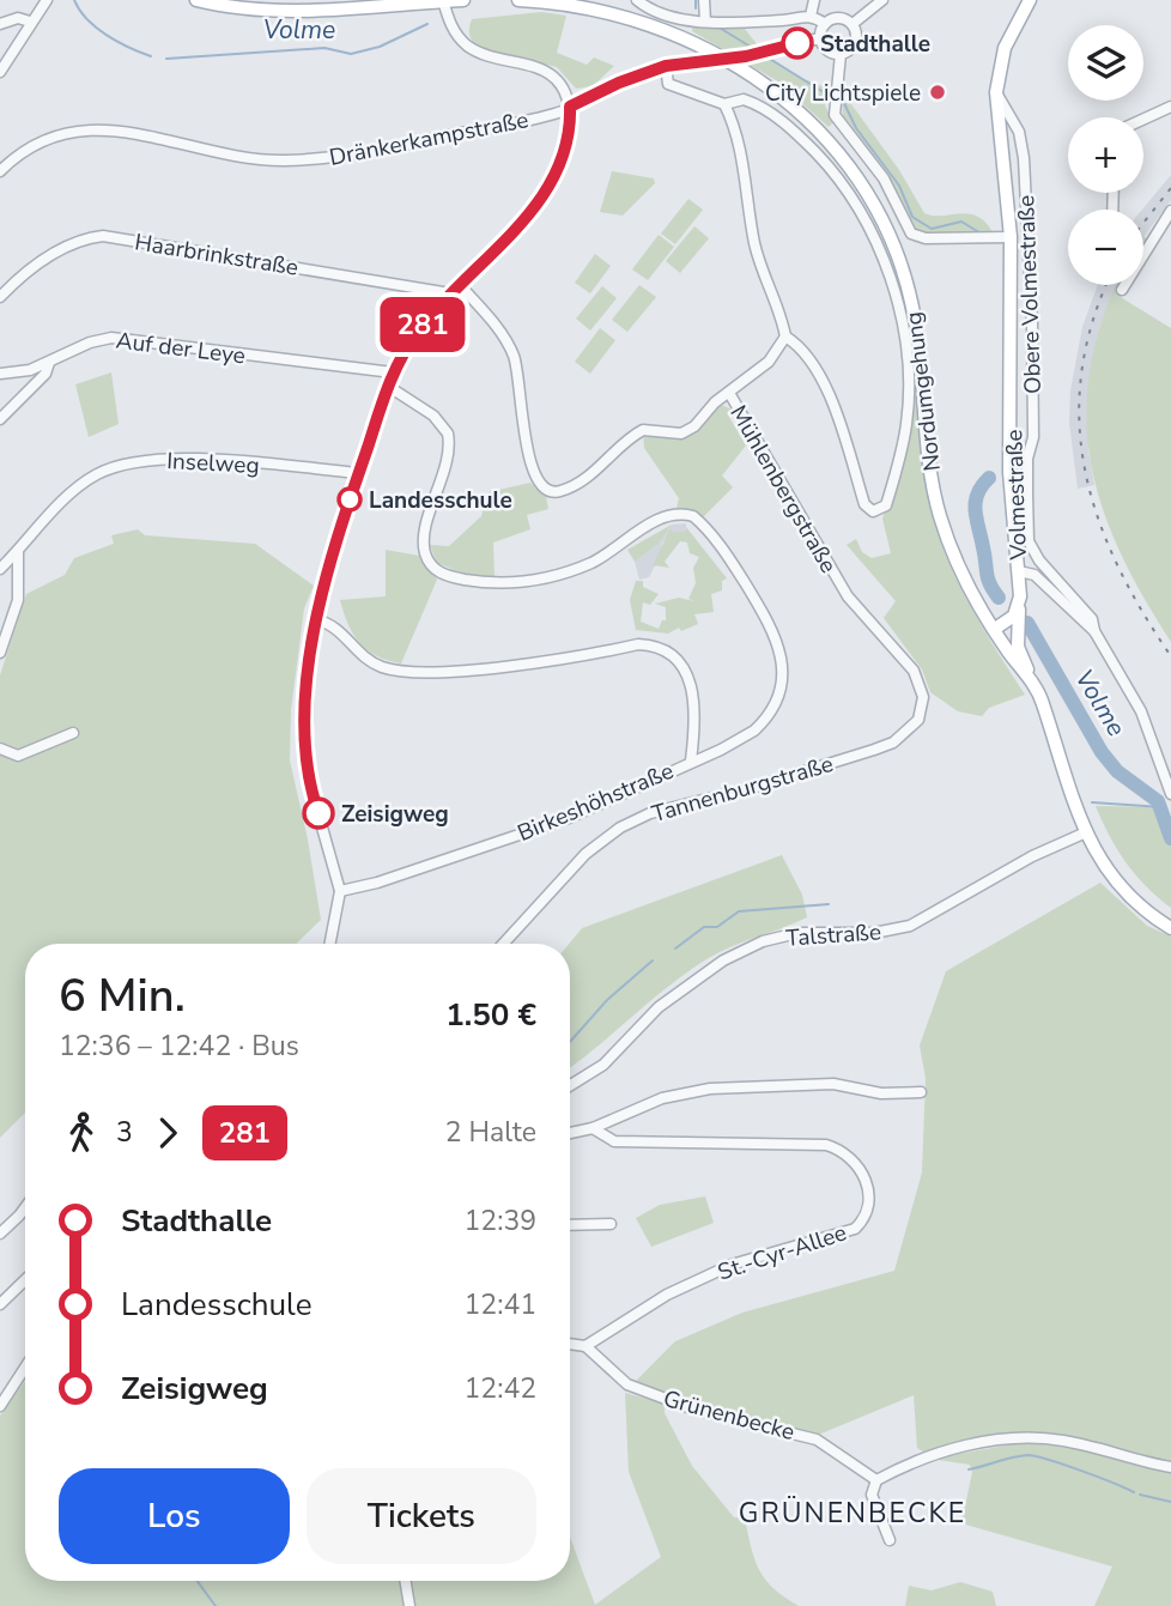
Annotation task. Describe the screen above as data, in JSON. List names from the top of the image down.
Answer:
{
  "streets": {
    "main road": ["Nordumgehung", "Volmestraße"],
    "street": [
      "Dränkerkampstraße",
      "Haarbrinkstraße",
      "Obere Volmestraße",
      "Auf der Leye",
      "Inselweg",
      "Mühlenbergstraße",
      "Tannenburgstraße",
      "Birkeshöhstraße",
      "Talstraße",
      "St.-Cyr-Allee",
      "Grünenbecke"
    ]
  },
  "crossings": [
    ["Obere Volmestraße", "Volmestraße"],
    ["Mühlenbergstraße", "Tannenburgstraße"],
    ["St.-Cyr-Allee", "Grünenbecke"]
  ],
  "districts": ["GRÜNENBECKE"],
  "water": ["Volme"],
  "places": [
    "Stadthalle",
    "City Lichtspiele",
    "Landesschule",
    "Zeisigweg"
  ],
  "lines": ["bus line 281"],
  "page": {
    "on_map": "281",
    "map_buttons": ["+", "−"],
    "heading": ["6 Min.", "12:36 – 12:42 · Bus", "1.50 €"],
    "legs": ["3", "281", "2 Halte"],
    "list": [
      {
        "name": "Stadthalle",
        "value": "12:39"
      },
      {
        "name": "Landesschule",
        "value": "12:41"
      },
      {
        "name": "Zeisigweg",
        "value": "12:42"
      }
    ],
    "buttons": ["Los", "Tickets"]
  }
}
